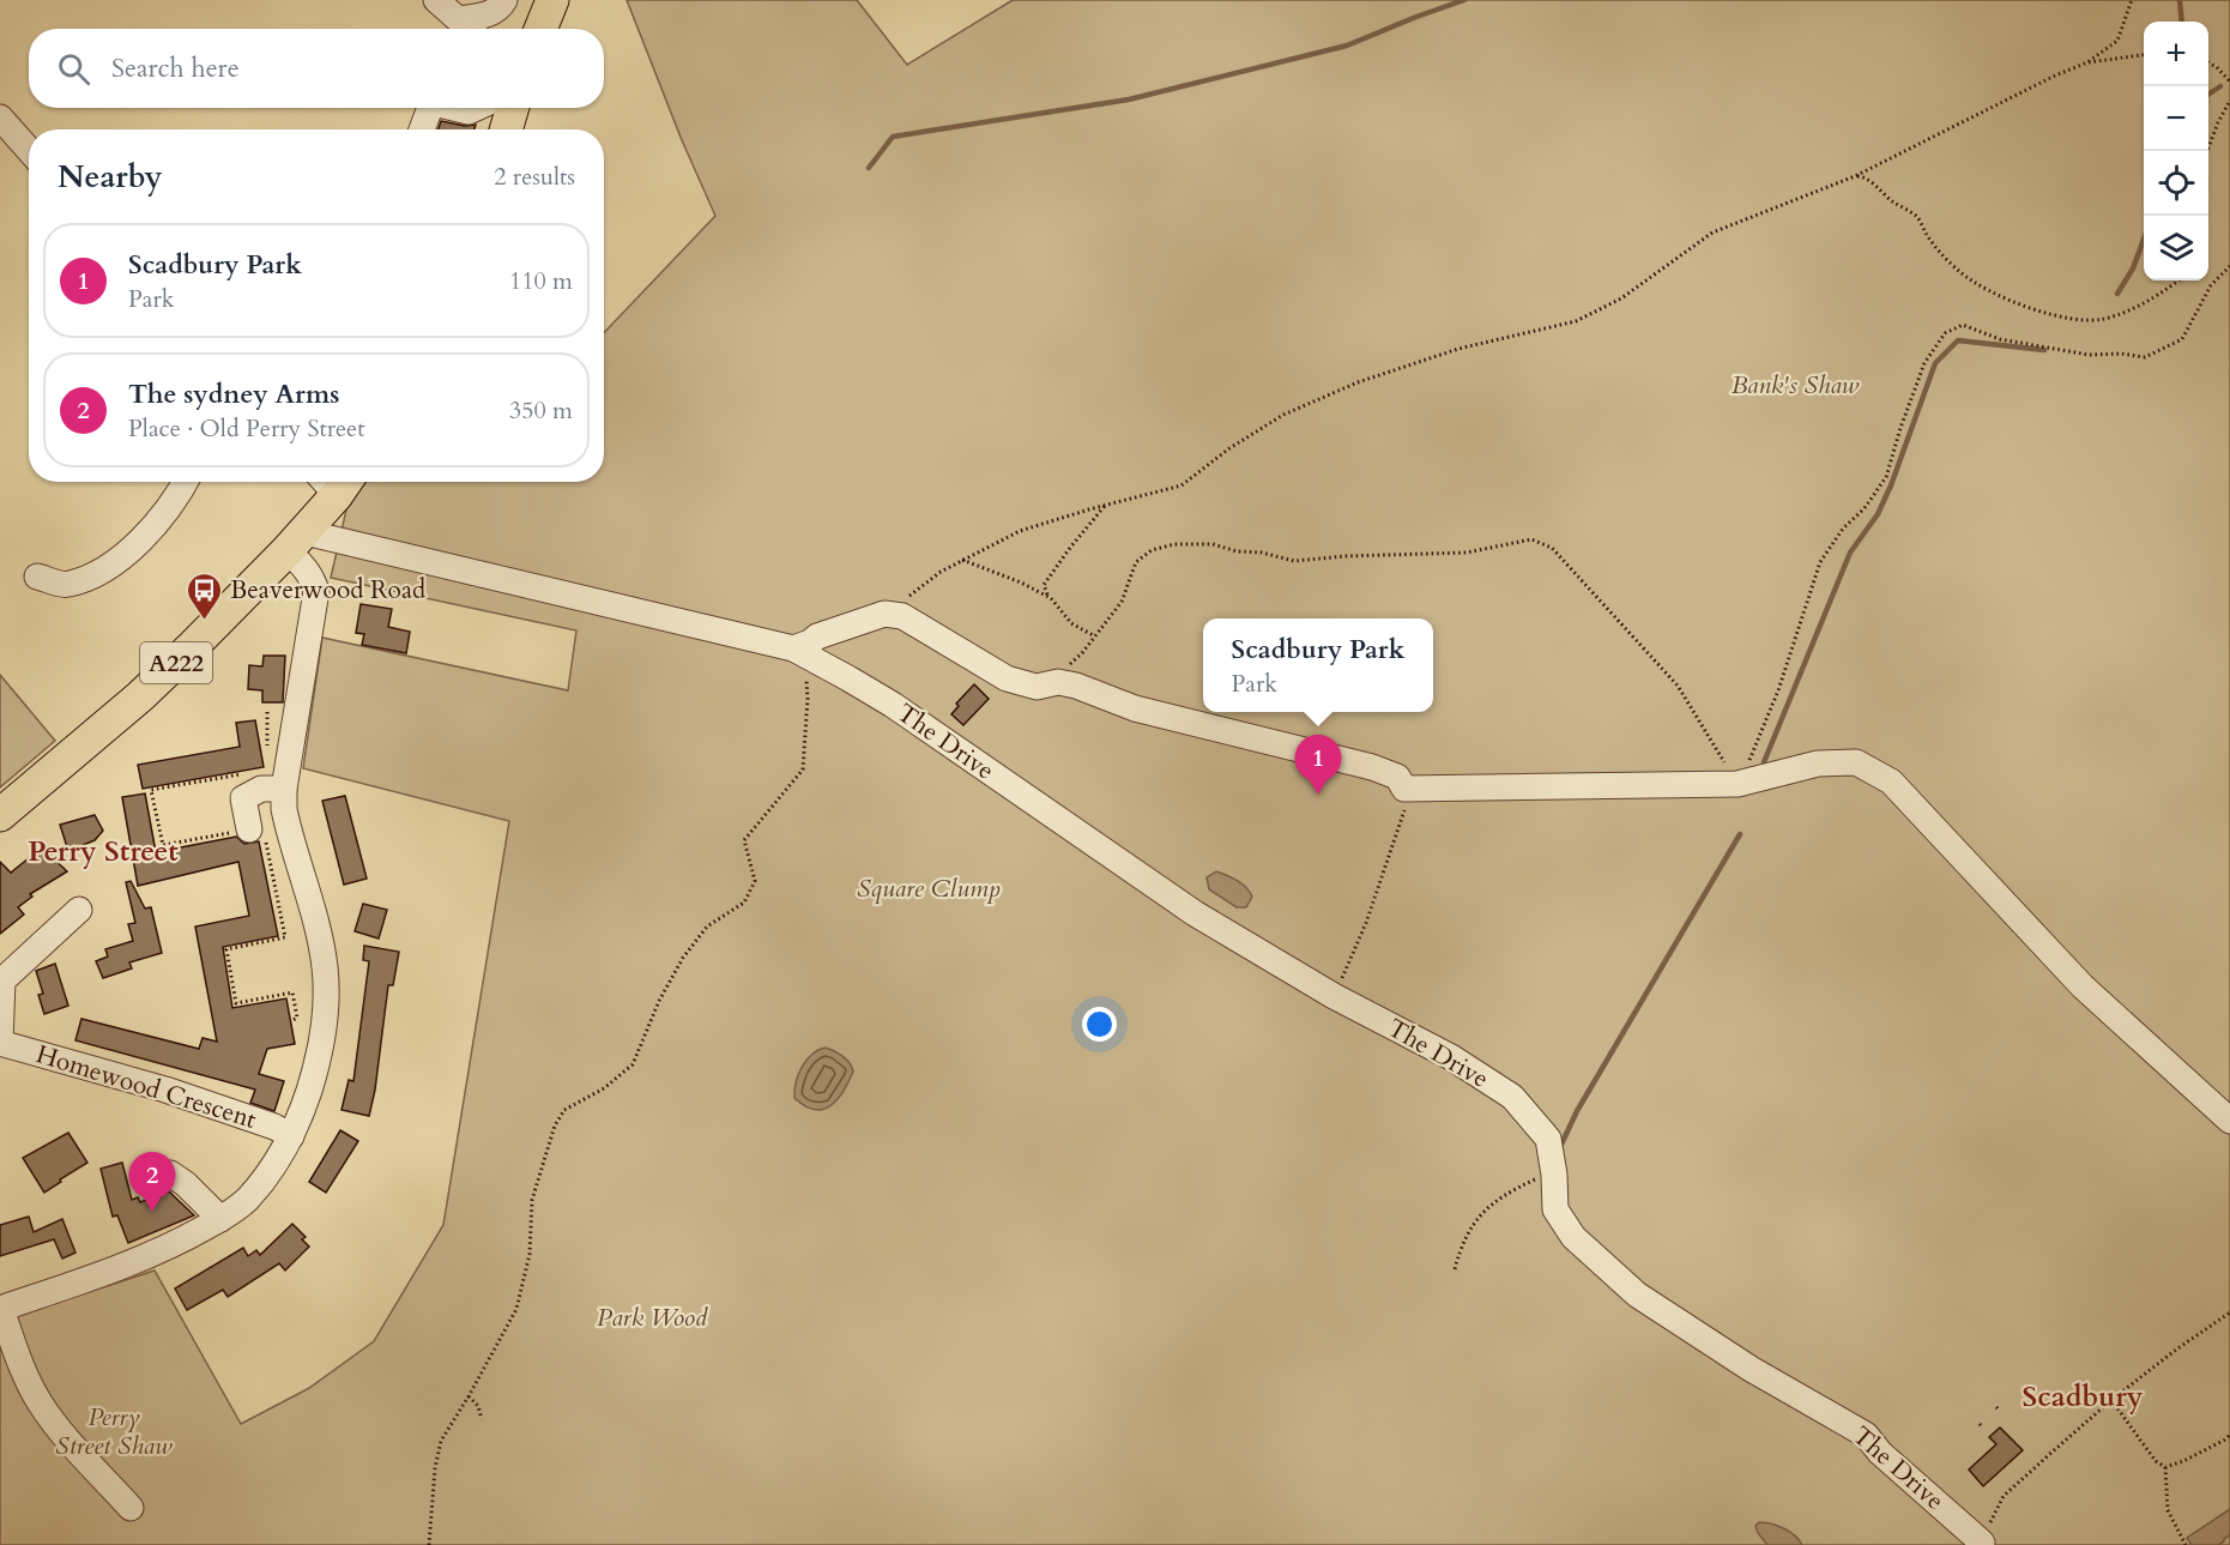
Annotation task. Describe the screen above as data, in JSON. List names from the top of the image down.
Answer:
{
  "streets": {
    "main road": ["A222"],
    "street": ["The Drive", "Homewood Crescent"]
  },
  "crossings": [
    ["A222", "The Drive"]
  ],
  "districts": ["Perry Street", "Scadbury"],
  "parks": [
    "Bank's Shaw",
    "Square Clump",
    "Park Wood",
    "Perry Street Shaw"
  ],
  "places": {
    "bus stop": ["Beaverwood Road"]
  },
  "page": {
    "map_buttons": ["+", "−"],
    "search": "Search here",
    "heading": ["Nearby", "2 results"],
    "list": [
      {
        "mark": "1",
        "name": "Scadbury Park",
        "note": "Park",
        "value": "110 m"
      },
      {
        "mark": "2",
        "name": "The sydney Arms",
        "note": "Place · Old Perry Street",
        "value": "350 m"
      }
    ],
    "popup": ["Scadbury Park", "Park"],
    "pins": ["1", "2"]
  }
}
